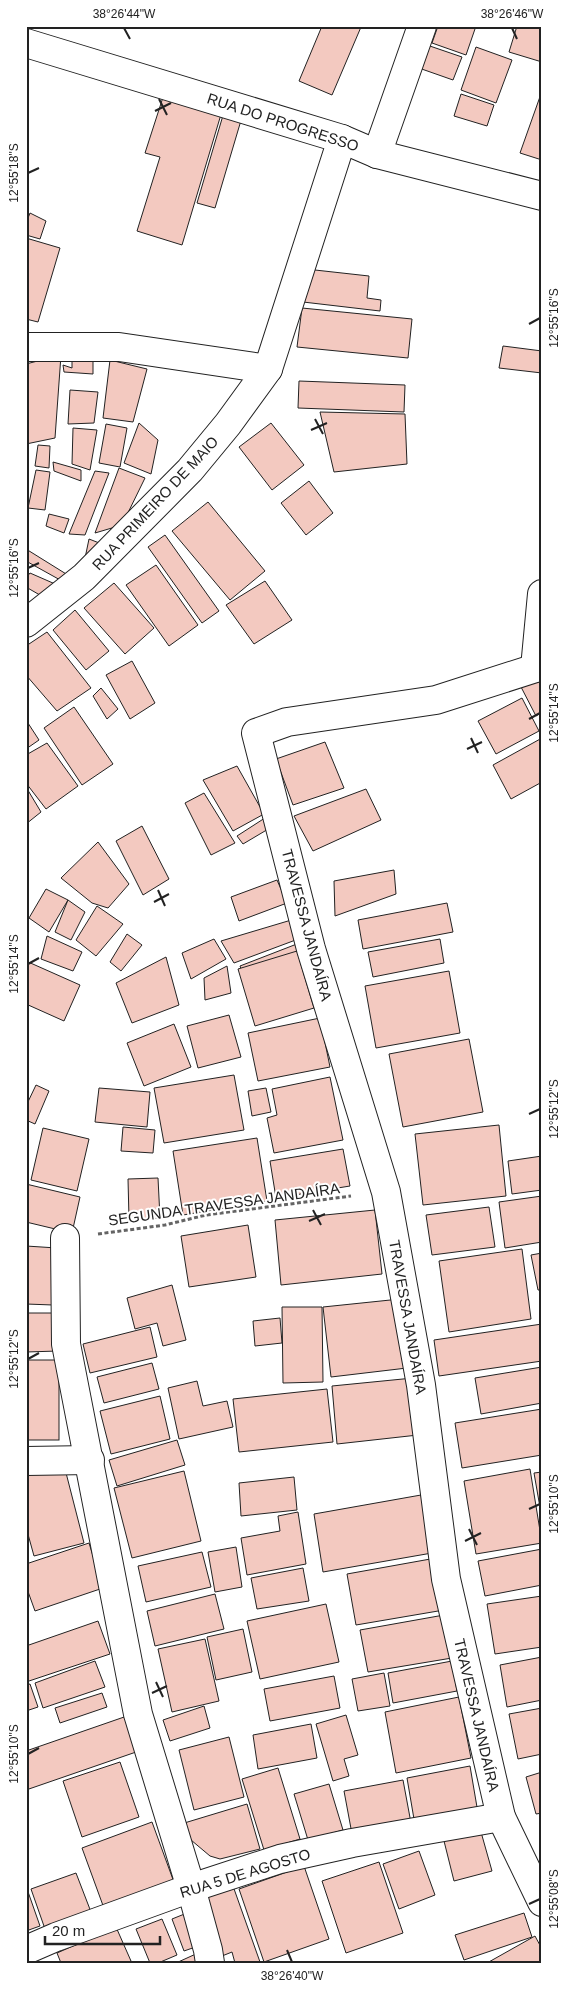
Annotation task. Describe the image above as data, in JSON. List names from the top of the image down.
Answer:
{
  "streets": {
    "street": [
      "RUA DO PROGRESSO",
      "RUA PRIMEIRO DE MAIO",
      "TRAVESSA JANDAÍRA",
      "RUA 5 DE AGOSTO"
    ],
    "path": ["SEGUNDA TRAVESSA JANDAÍRA"]
  },
  "crossings": [
    ["RUA DO PROGRESSO", "RUA PRIMEIRO DE MAIO"],
    ["TRAVESSA JANDAÍRA", "SEGUNDA TRAVESSA JANDAÍRA"],
    ["TRAVESSA JANDAÍRA", "RUA 5 DE AGOSTO"]
  ],
  "scale_bar": "20 m",
  "coordinates": [
    "38°26'44\"W",
    "38°26'46\"W",
    "12°55'18\"S",
    "12°55'16\"S",
    "12°55'14\"S",
    "12°55'12\"S",
    "12°55'10\"S",
    "12°55'08\"S",
    "38°26'40\"W"
  ]
}
